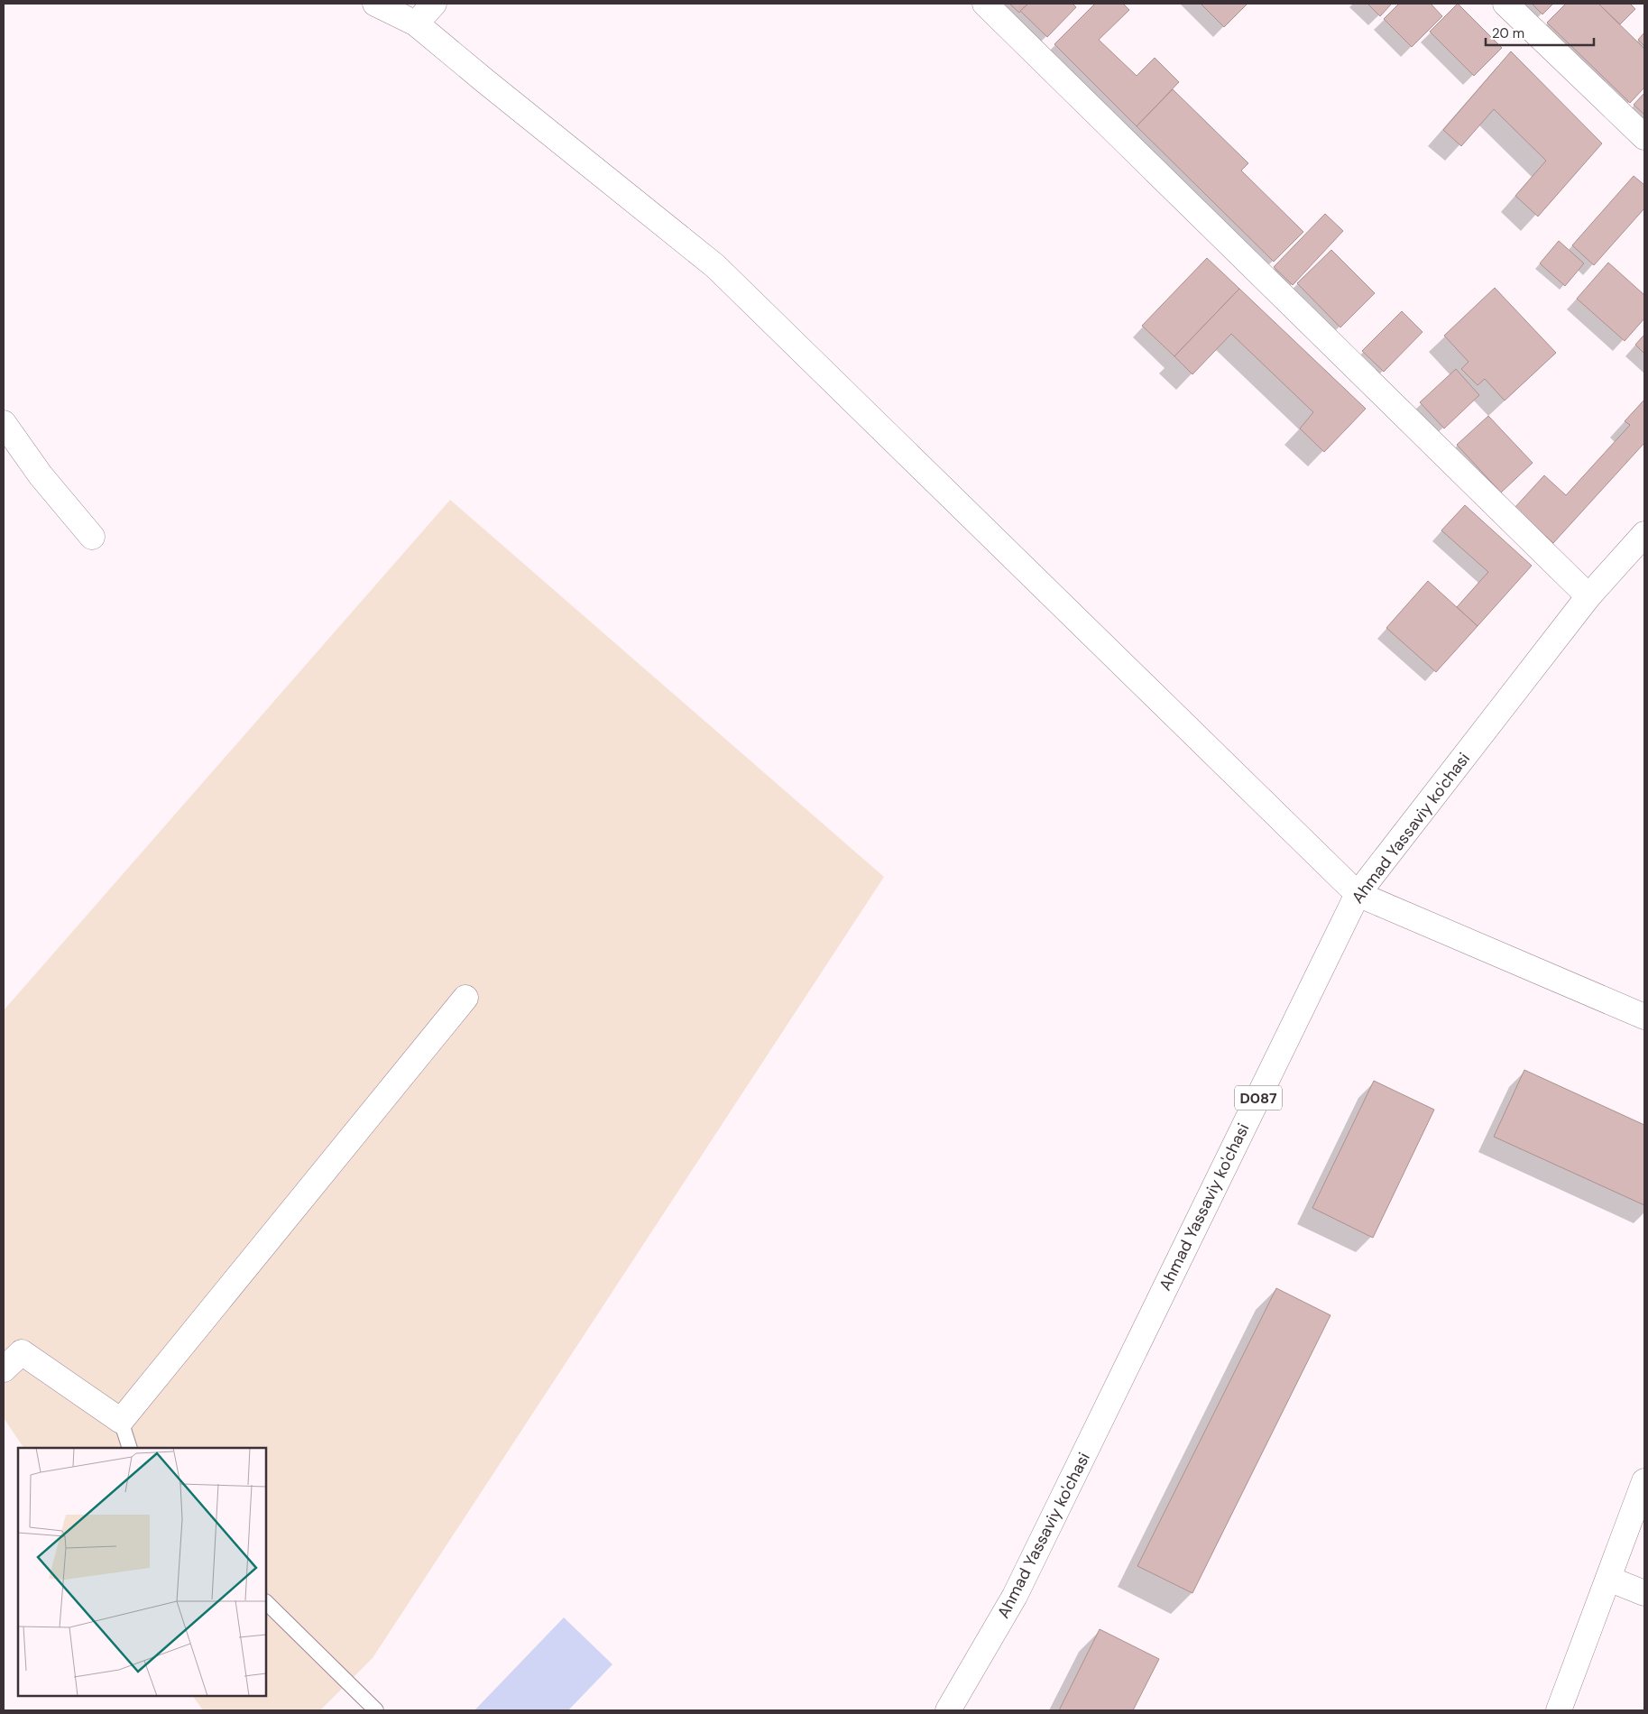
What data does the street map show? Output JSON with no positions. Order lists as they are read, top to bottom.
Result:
{
  "streets": {
    "street": ["Ahmad Yassaviy ko'chasi", "D087"]
  },
  "scale_bar": "20 m"
}
